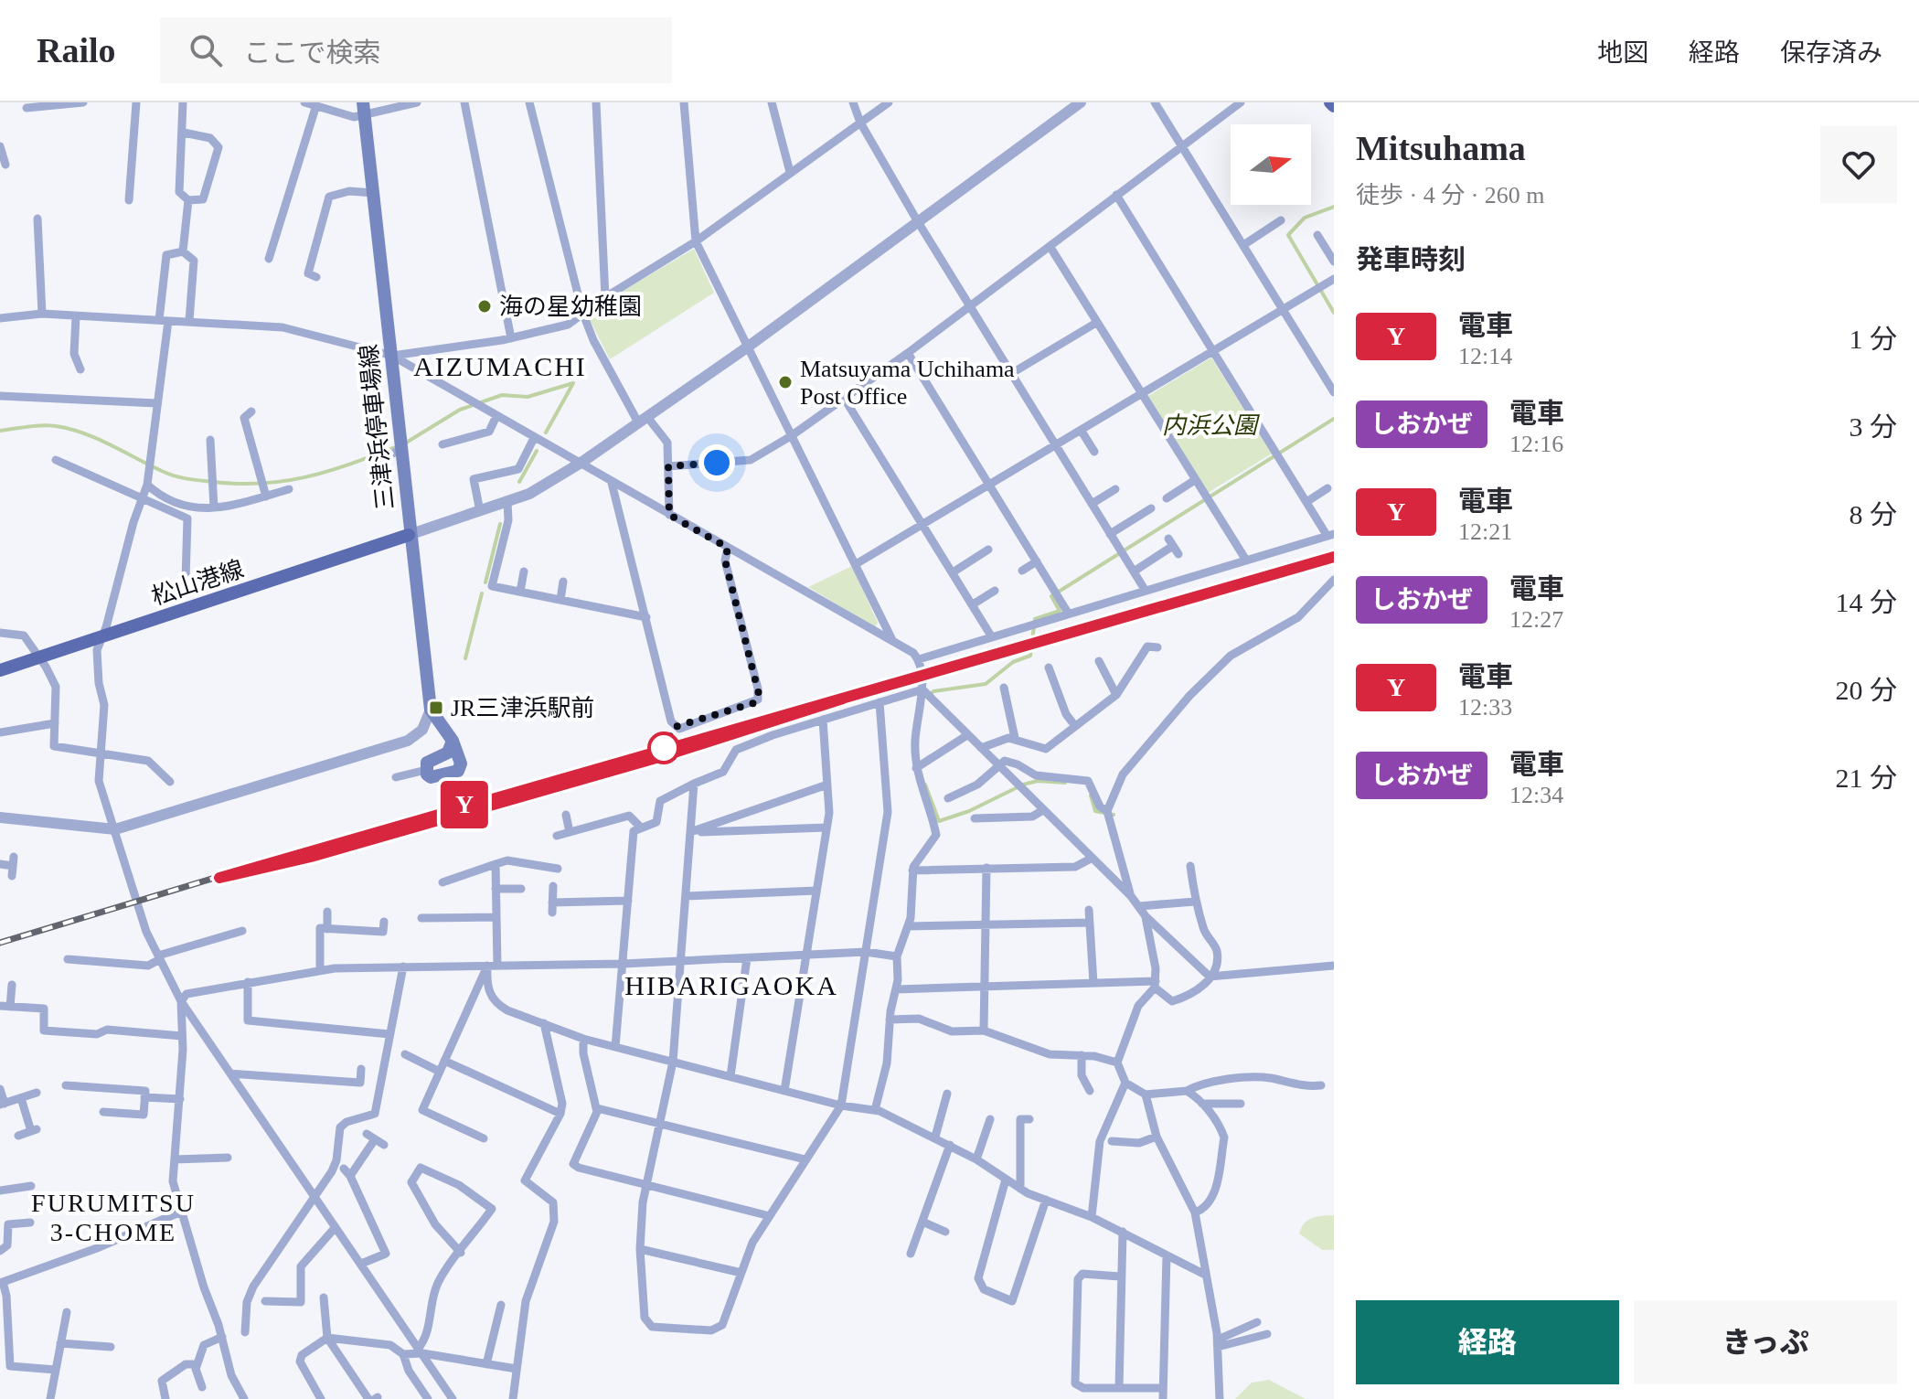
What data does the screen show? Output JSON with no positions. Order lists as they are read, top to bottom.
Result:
{
  "streets": {
    "main road": ["三津浜停車場線", "松山港線"]
  },
  "crossings": [
    ["三津浜停車場線", "松山港線"]
  ],
  "districts": ["AIZUMACHI", "HIBARIGAOKA", "FURUMITSU 3-CHOME"],
  "parks": ["内浜公園"],
  "places": {
    "other": ["海の星幼稚園", "Matsuyama Uchihama Post Office"],
    "transit": ["JR三津浜駅前"]
  },
  "north": "right",
  "page": {
    "header": "Railo",
    "search": "ここで検索",
    "nav": ["地図", "経路", "保存済み"],
    "on_map": "Y",
    "heading": [
      ["Mitsuhama", "徒歩 · 4 分 · 260 m"],
      "発車時刻"
    ],
    "list": [
      {
        "mark": "Y",
        "name": "電車",
        "note": "12:14",
        "value": "1 分"
      },
      {
        "mark": "しおかぜ",
        "name": "電車",
        "note": "12:16",
        "value": "3 分"
      },
      {
        "mark": "Y",
        "name": "電車",
        "note": "12:21",
        "value": "8 分"
      },
      {
        "mark": "しおかぜ",
        "name": "電車",
        "note": "12:27",
        "value": "14 分"
      },
      {
        "mark": "Y",
        "name": "電車",
        "note": "12:33",
        "value": "20 分"
      },
      {
        "mark": "しおかぜ",
        "name": "電車",
        "note": "12:34",
        "value": "21 分"
      }
    ],
    "buttons": ["経路", "きっぷ"]
  }
}
